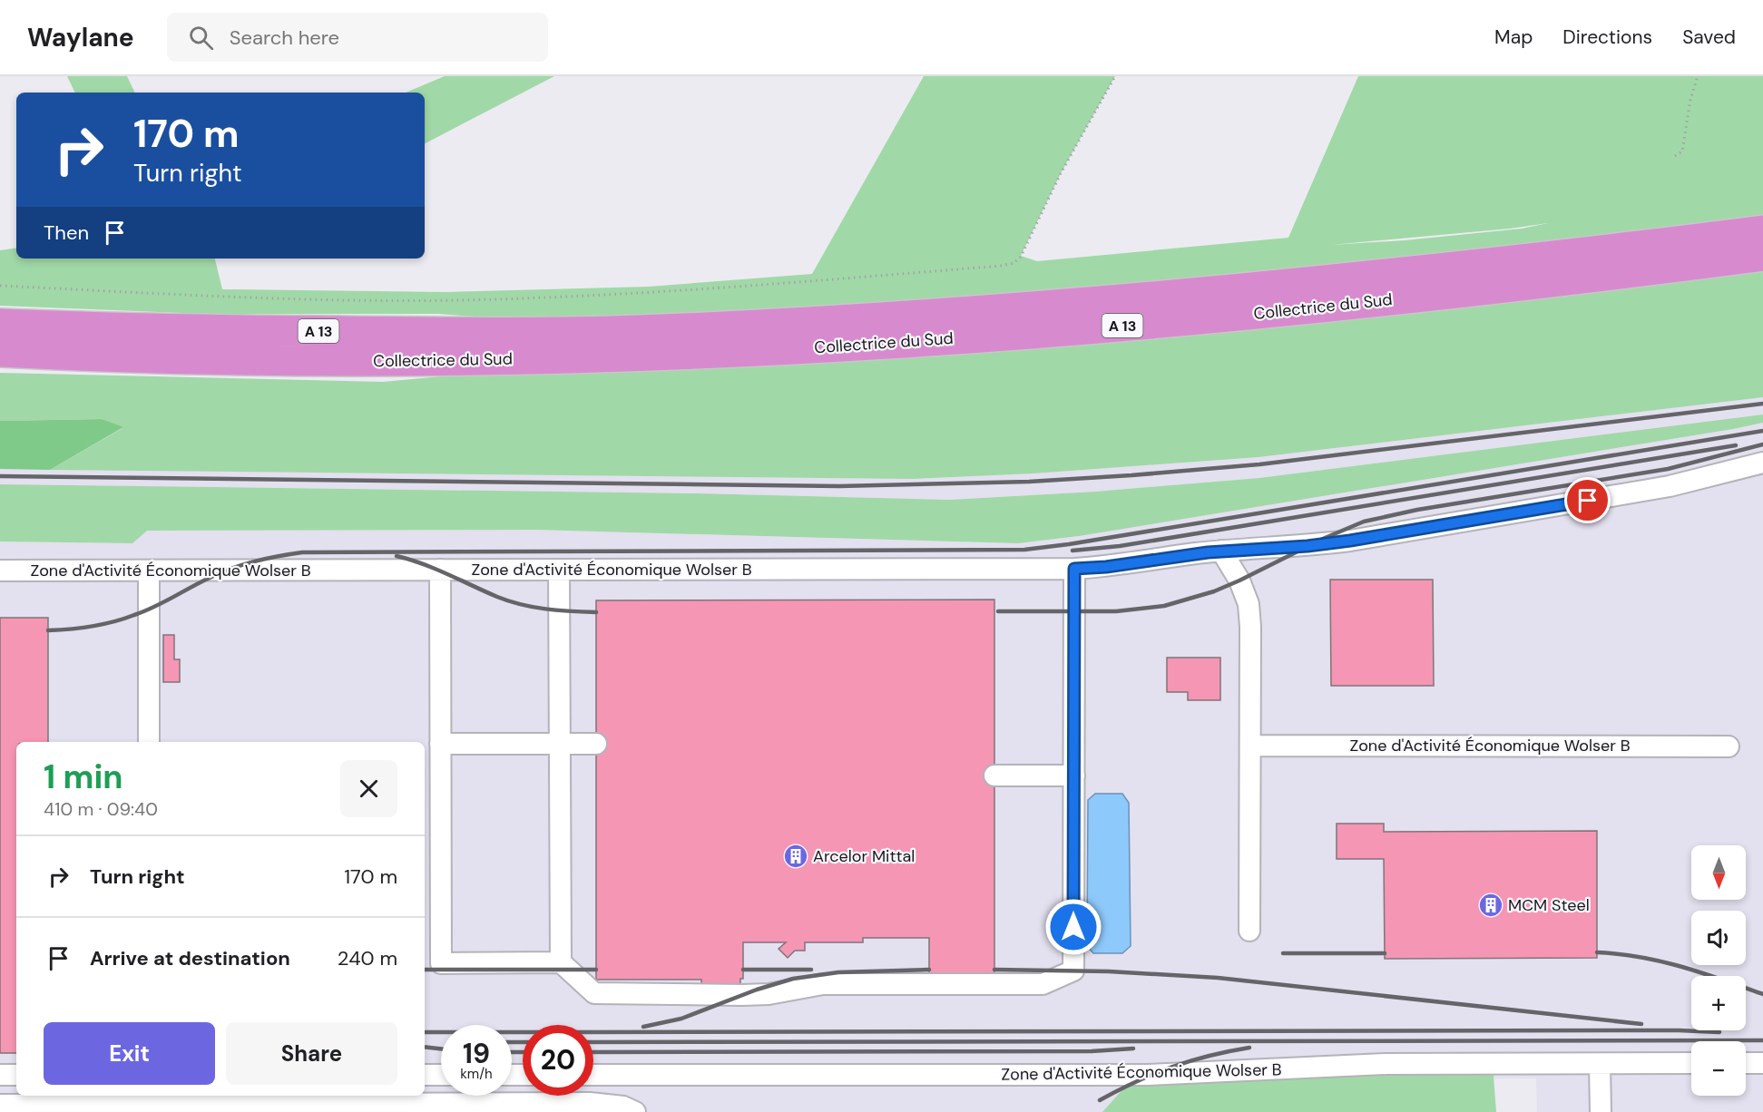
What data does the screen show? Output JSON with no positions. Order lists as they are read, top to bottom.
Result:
{
  "streets": {
    "highway": ["Collectrice du Sud", "A 13"],
    "street": ["Zone d'Activité Économique Wolser B"]
  },
  "crossings": [
    ["Collectrice du Sud", "A 13"]
  ],
  "places": {
    "building": ["Arcelor Mittal", "MCM Steel"]
  },
  "north": "bottom",
  "page": {
    "header": "Waylane",
    "search": "Search here",
    "nav": ["Map", "Directions", "Saved"],
    "turn": ["170 m", "Turn right"],
    "then": "Then",
    "heading": ["1 min", "410 m · 09:40"],
    "list": [
      {
        "name": "Turn right",
        "value": "170 m"
      },
      {
        "name": "Arrive at destination",
        "value": "240 m"
      }
    ],
    "map_buttons": ["+", "−"],
    "buttons": ["Exit", "Share"],
    "speed": "19 km/h",
    "limit": "20"
  }
}
